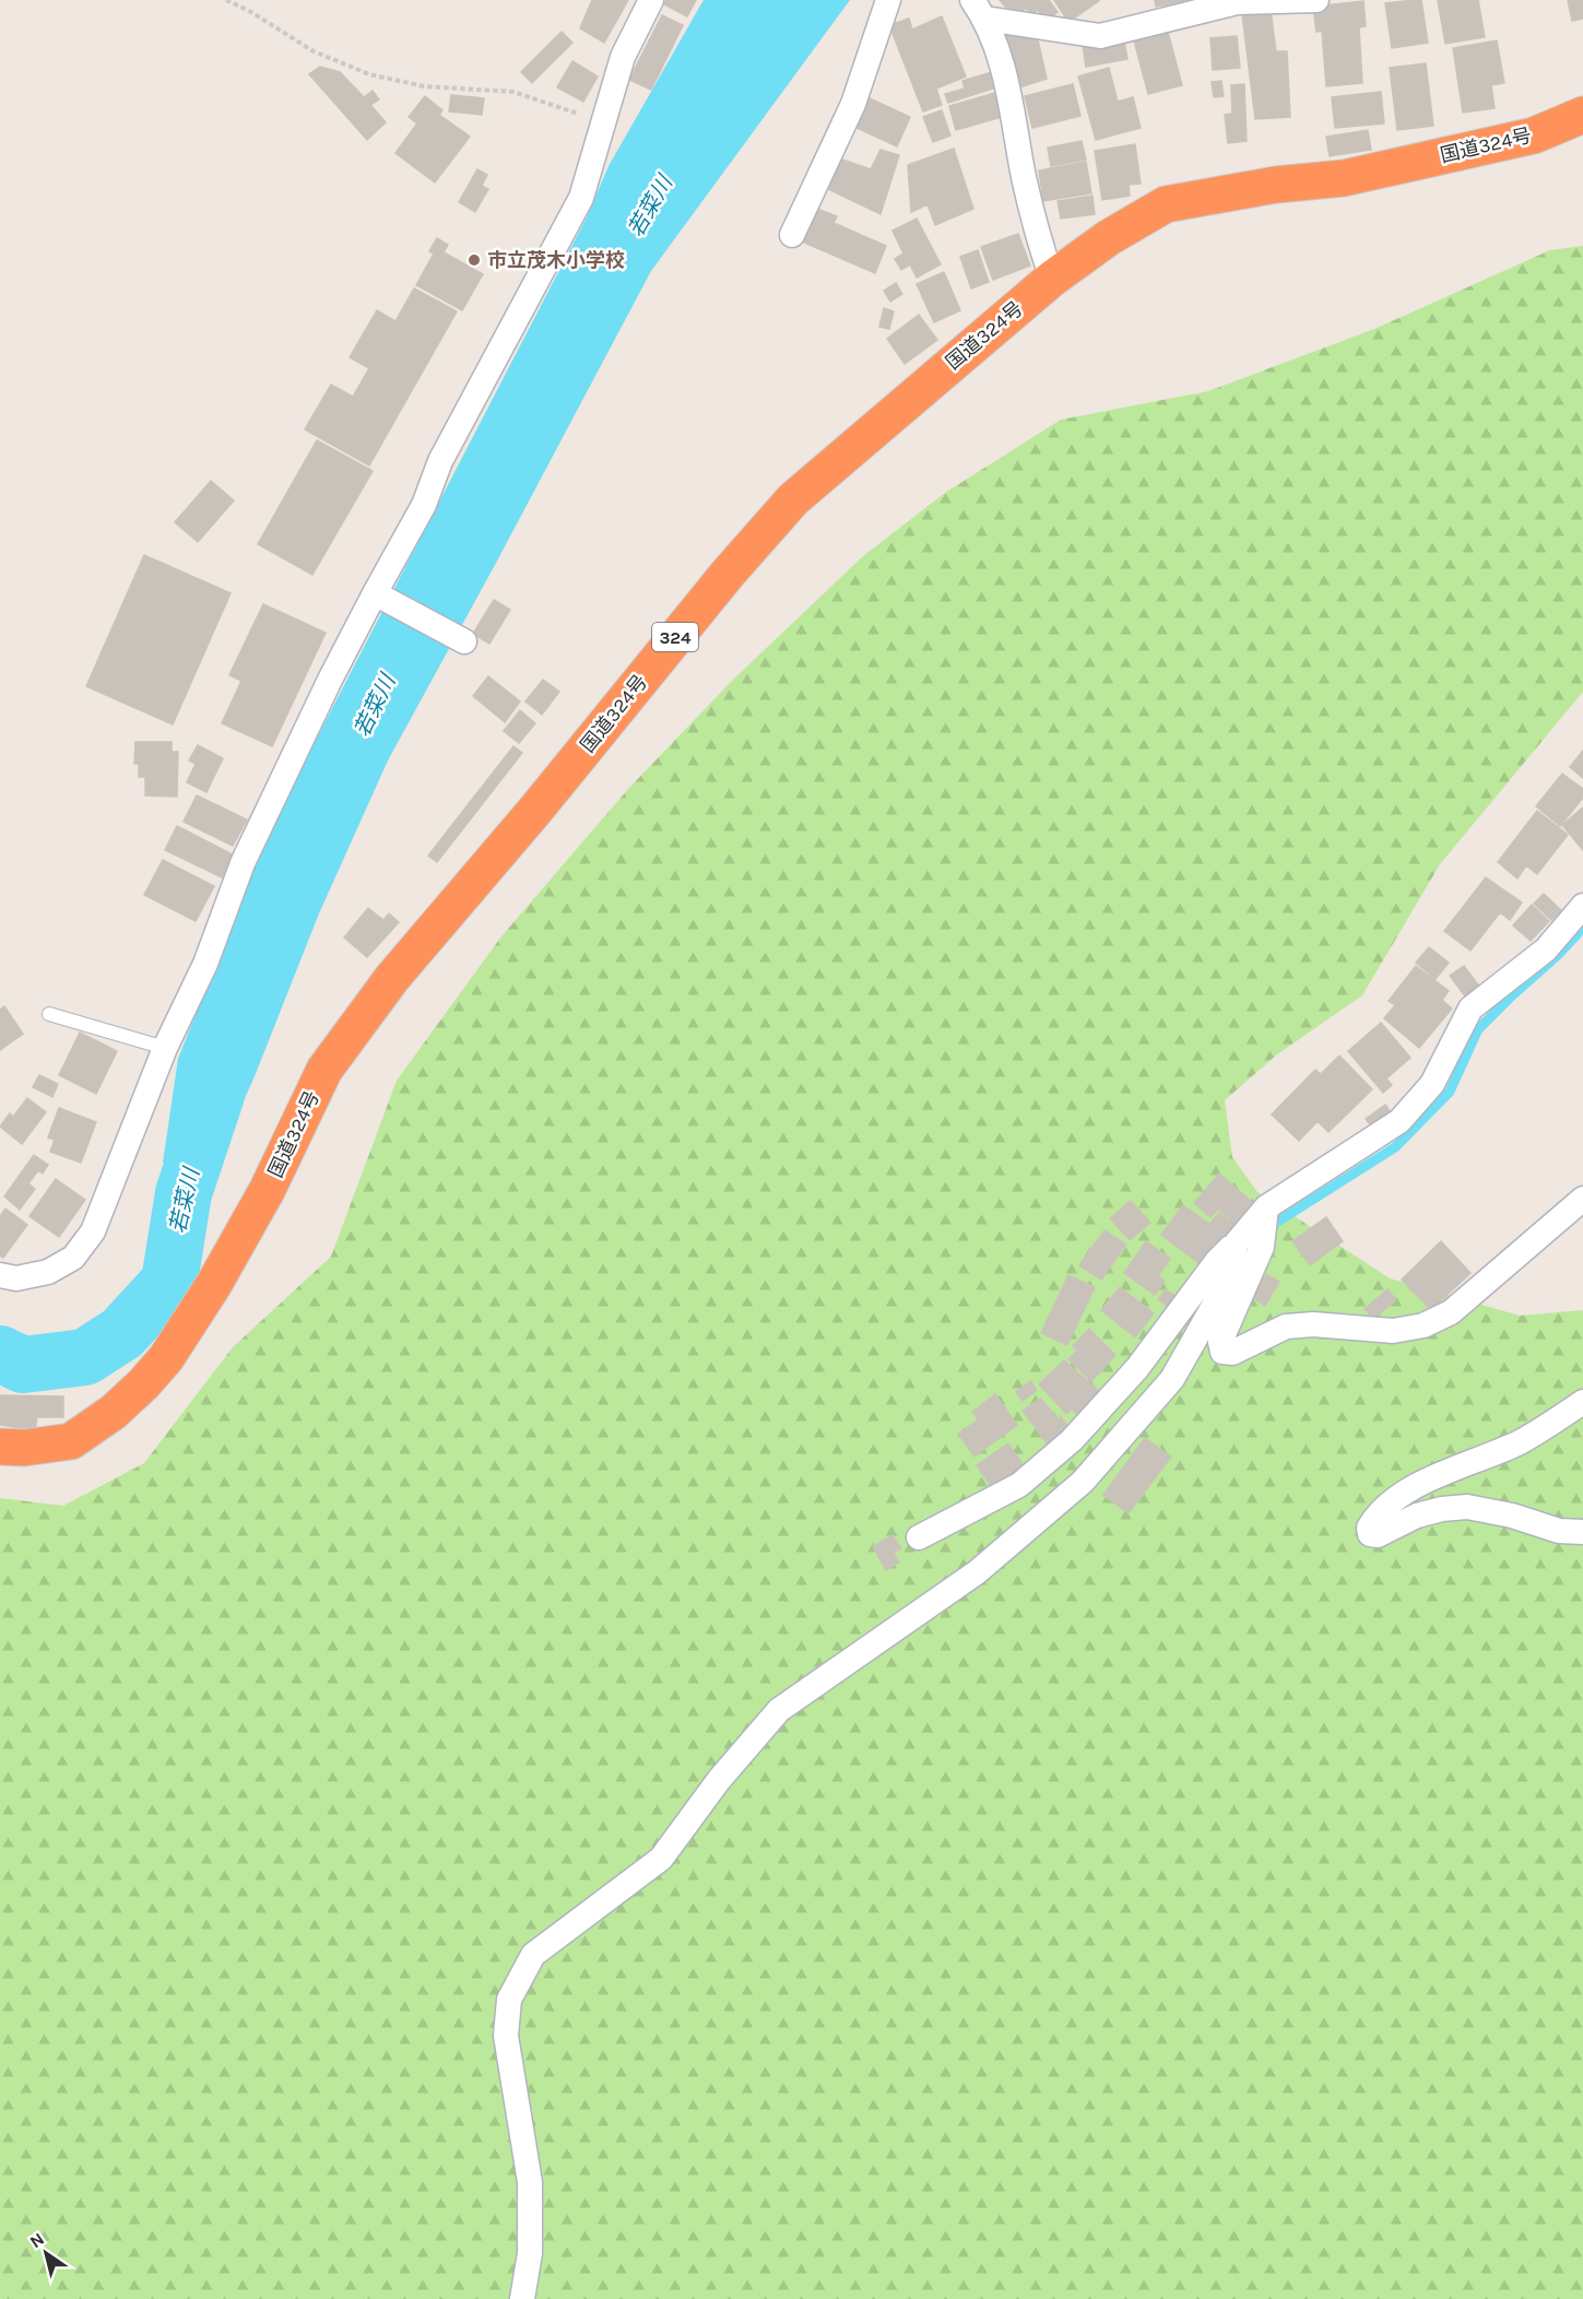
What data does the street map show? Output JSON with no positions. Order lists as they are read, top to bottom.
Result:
{
  "streets": {
    "highway": ["国道324号", "324"]
  },
  "water": ["若菜川"],
  "places": ["市立茂木小学校"],
  "north": "top left"
}
